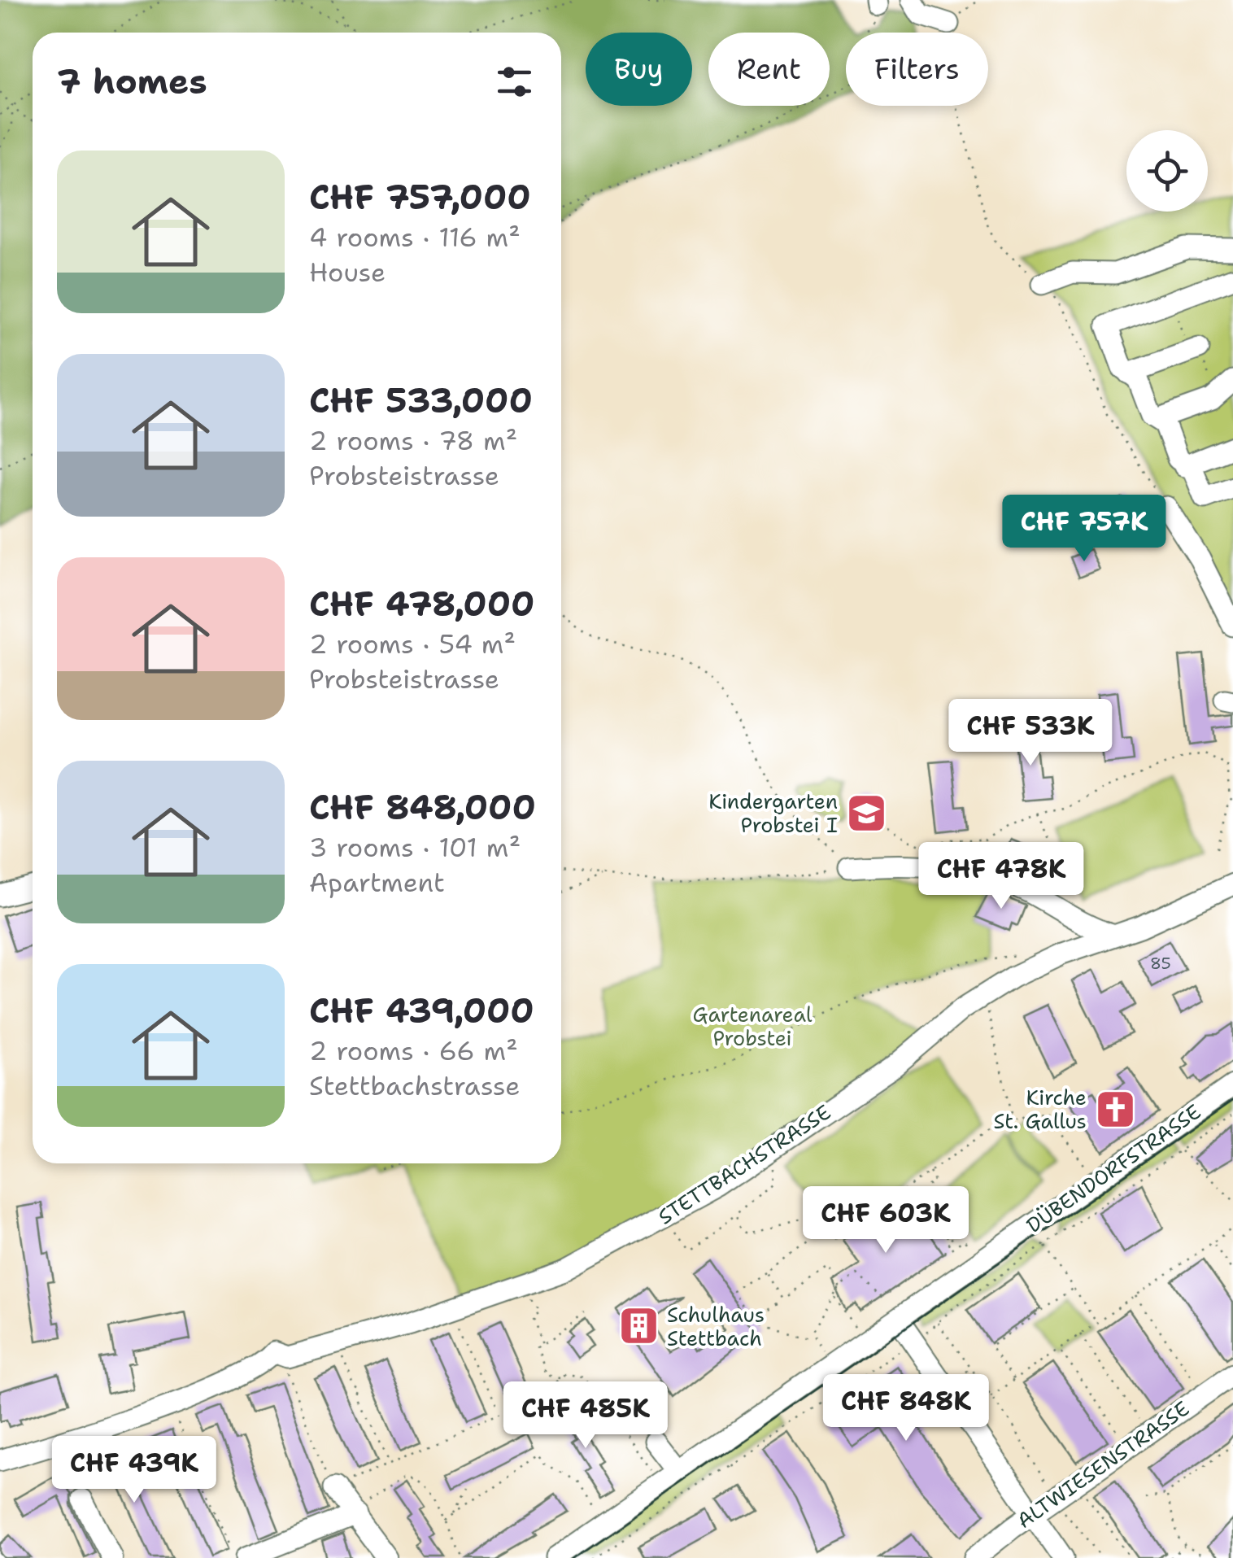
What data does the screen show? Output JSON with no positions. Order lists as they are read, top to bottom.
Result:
{
  "streets": {
    "street": ["STETTBACHSTRASSE", "DÜBENDORFSTRASSE", "ALTWIESENSTRASSE"]
  },
  "parks": ["Gartenareal Probstei"],
  "places": {
    "school or university": ["Kindergarten Probstei I"],
    "church": ["Kirche St. Gallus"],
    "building": ["Schulhaus Stettbach"]
  },
  "house_numbers": ["85"],
  "page": {
    "chip": ["Buy", "Rent", "Filters"],
    "heading": "7 homes",
    "list": [
      {
        "name": "CHF 757,000",
        "note": "4 rooms · 116 m² · House"
      },
      {
        "name": "CHF 533,000",
        "note": "2 rooms · 78 m² · Probsteistrasse"
      },
      {
        "name": "CHF 478,000",
        "note": "2 rooms · 54 m² · Probsteistrasse"
      },
      {
        "name": "CHF 848,000",
        "note": "3 rooms · 101 m² · Apartment"
      },
      {
        "name": "CHF 439,000",
        "note": "2 rooms · 66 m² · Stettbachstrasse"
      }
    ],
    "price": [
      "CHF 757K",
      "CHF 533K",
      "CHF 478K",
      "CHF 603K",
      "CHF 848K",
      "CHF 485K",
      "CHF 439K"
    ]
  }
}
